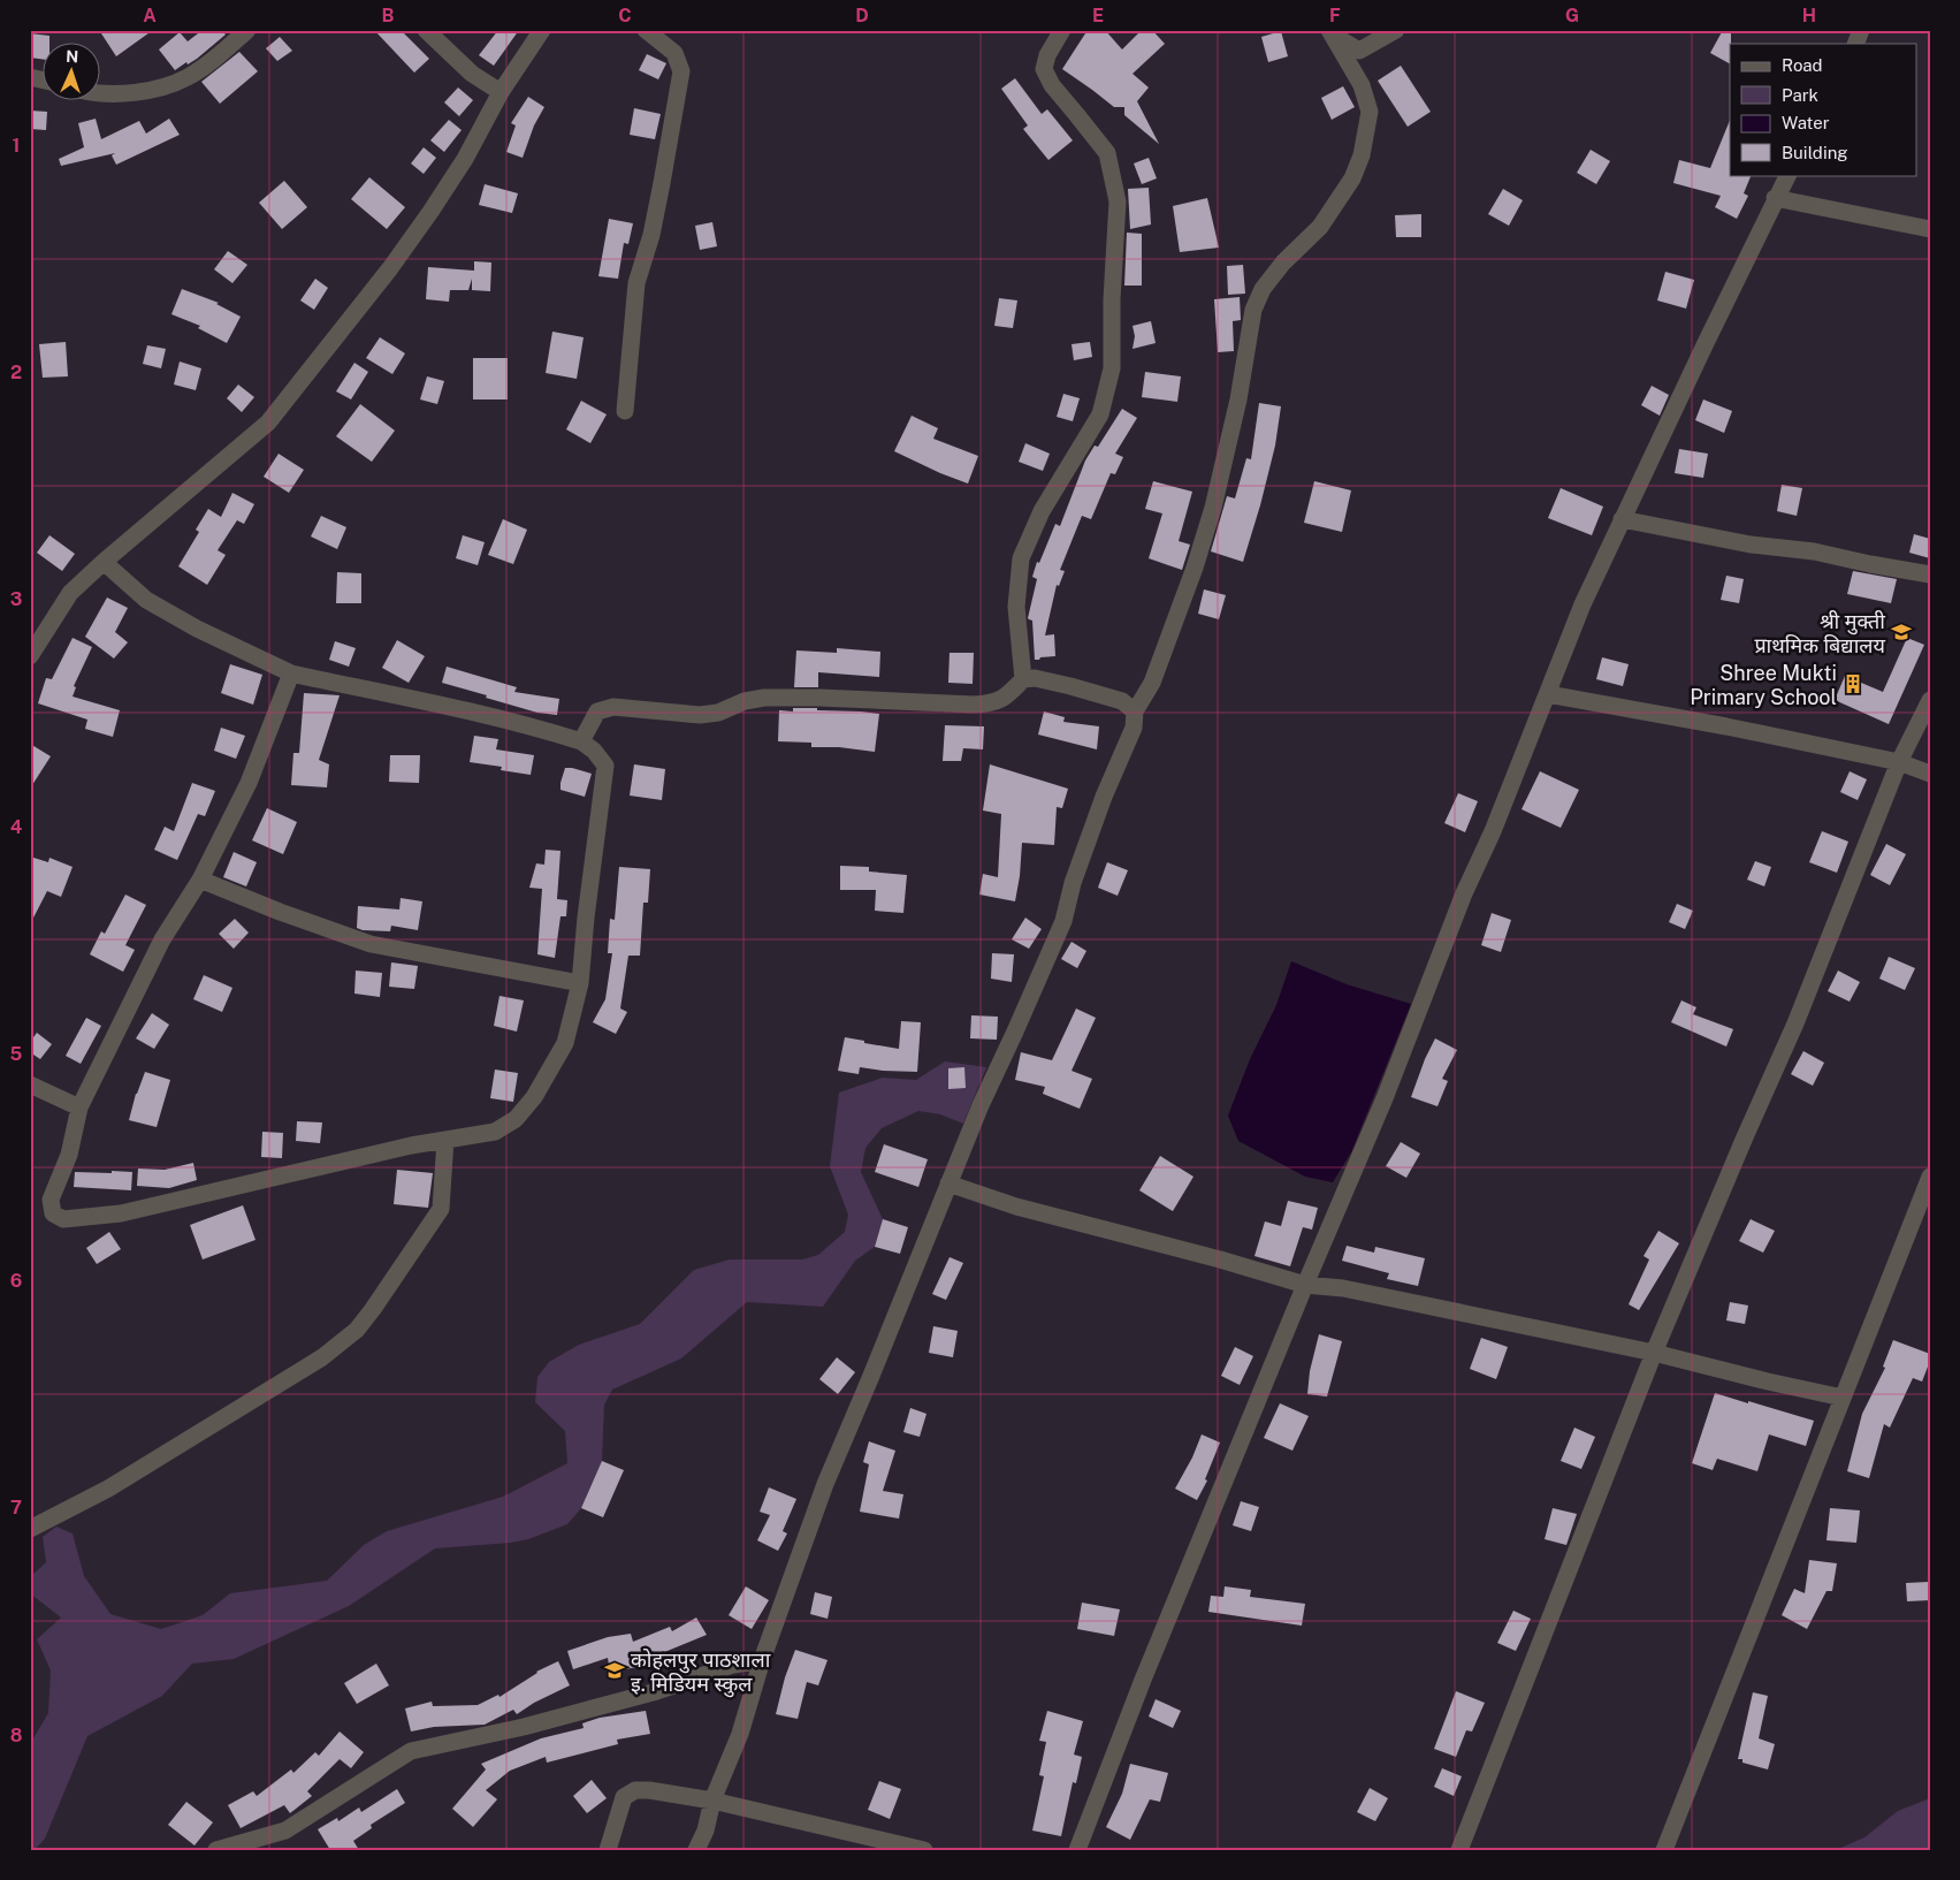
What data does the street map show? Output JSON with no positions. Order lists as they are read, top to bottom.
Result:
{
  "places": {
    "school or university": ["श्री मुक्ती प्राथमिक बिद्यालय", "कोहलपुर पाठशाला इ. मिडियम स्कुल"],
    "building": ["Shree Mukti Primary School"]
  },
  "legend": [
    "Road",
    "Park",
    "Water",
    "Building"
  ],
  "north": "top",
  "grid": {
    "columns": [
      "A",
      "B",
      "C",
      "D",
      "E",
      "F",
      "G",
      "H"
    ],
    "rows": [
      "1",
      "2",
      "3",
      "4",
      "5",
      "6",
      "7",
      "8"
    ]
  }
}
